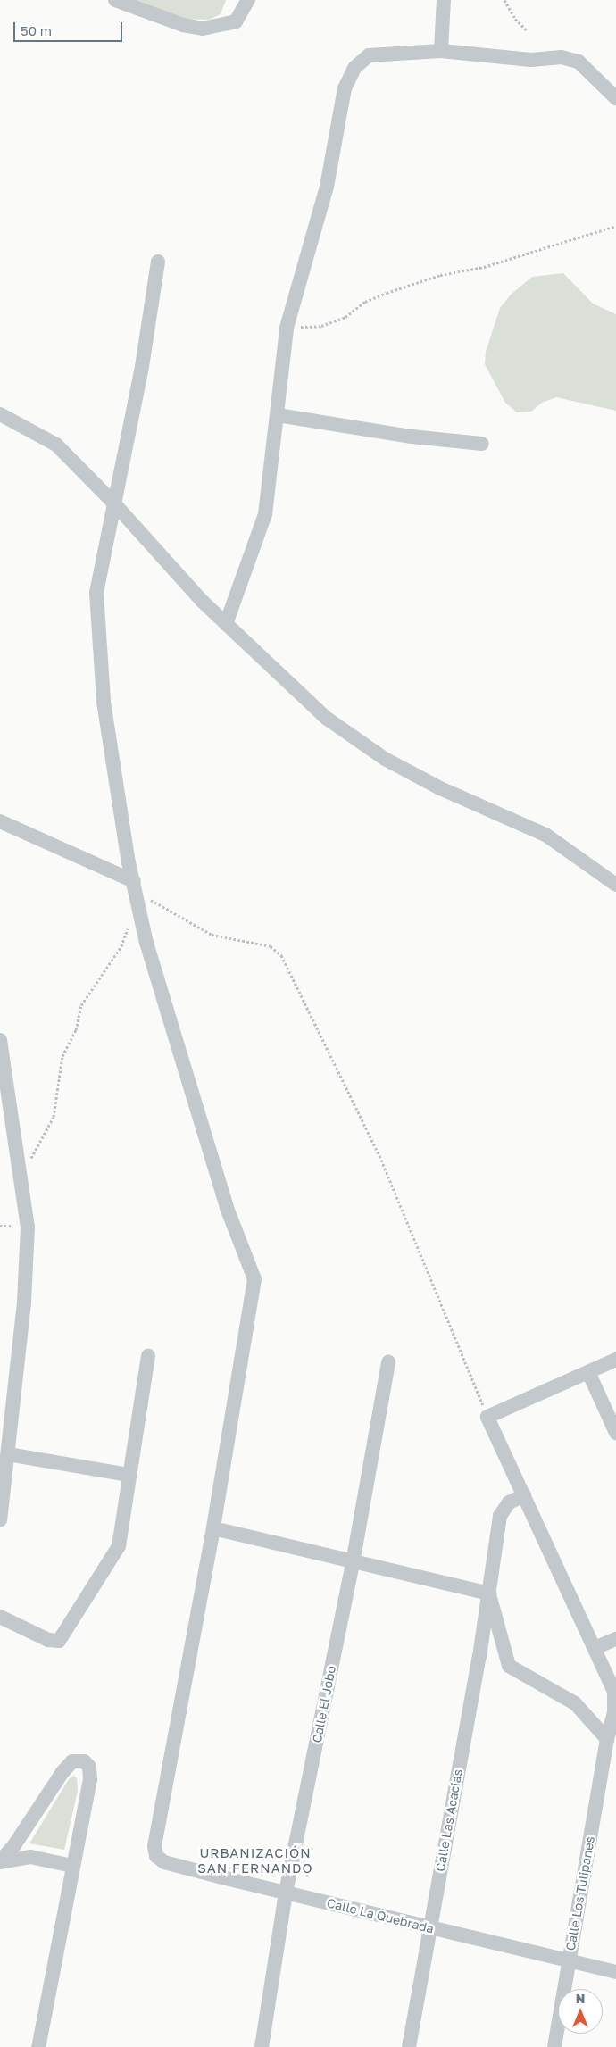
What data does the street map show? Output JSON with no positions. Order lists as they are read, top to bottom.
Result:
{
  "streets": {
    "street": [
      "Calle El Jobo",
      "Calle Las Acacias",
      "Calle Los Tulipanes",
      "Calle La Quebrada"
    ]
  },
  "crossings": [
    ["Calle El Jobo", "Calle La Quebrada"],
    ["Calle Las Acacias", "Calle Los Tulipanes"],
    ["Calle Las Acacias", "Calle La Quebrada"],
    ["Calle Los Tulipanes", "Calle La Quebrada"]
  ],
  "districts": ["URBANIZACIÓN SAN FERNANDO"],
  "scale_bar": "50 m",
  "north": "top"
}
